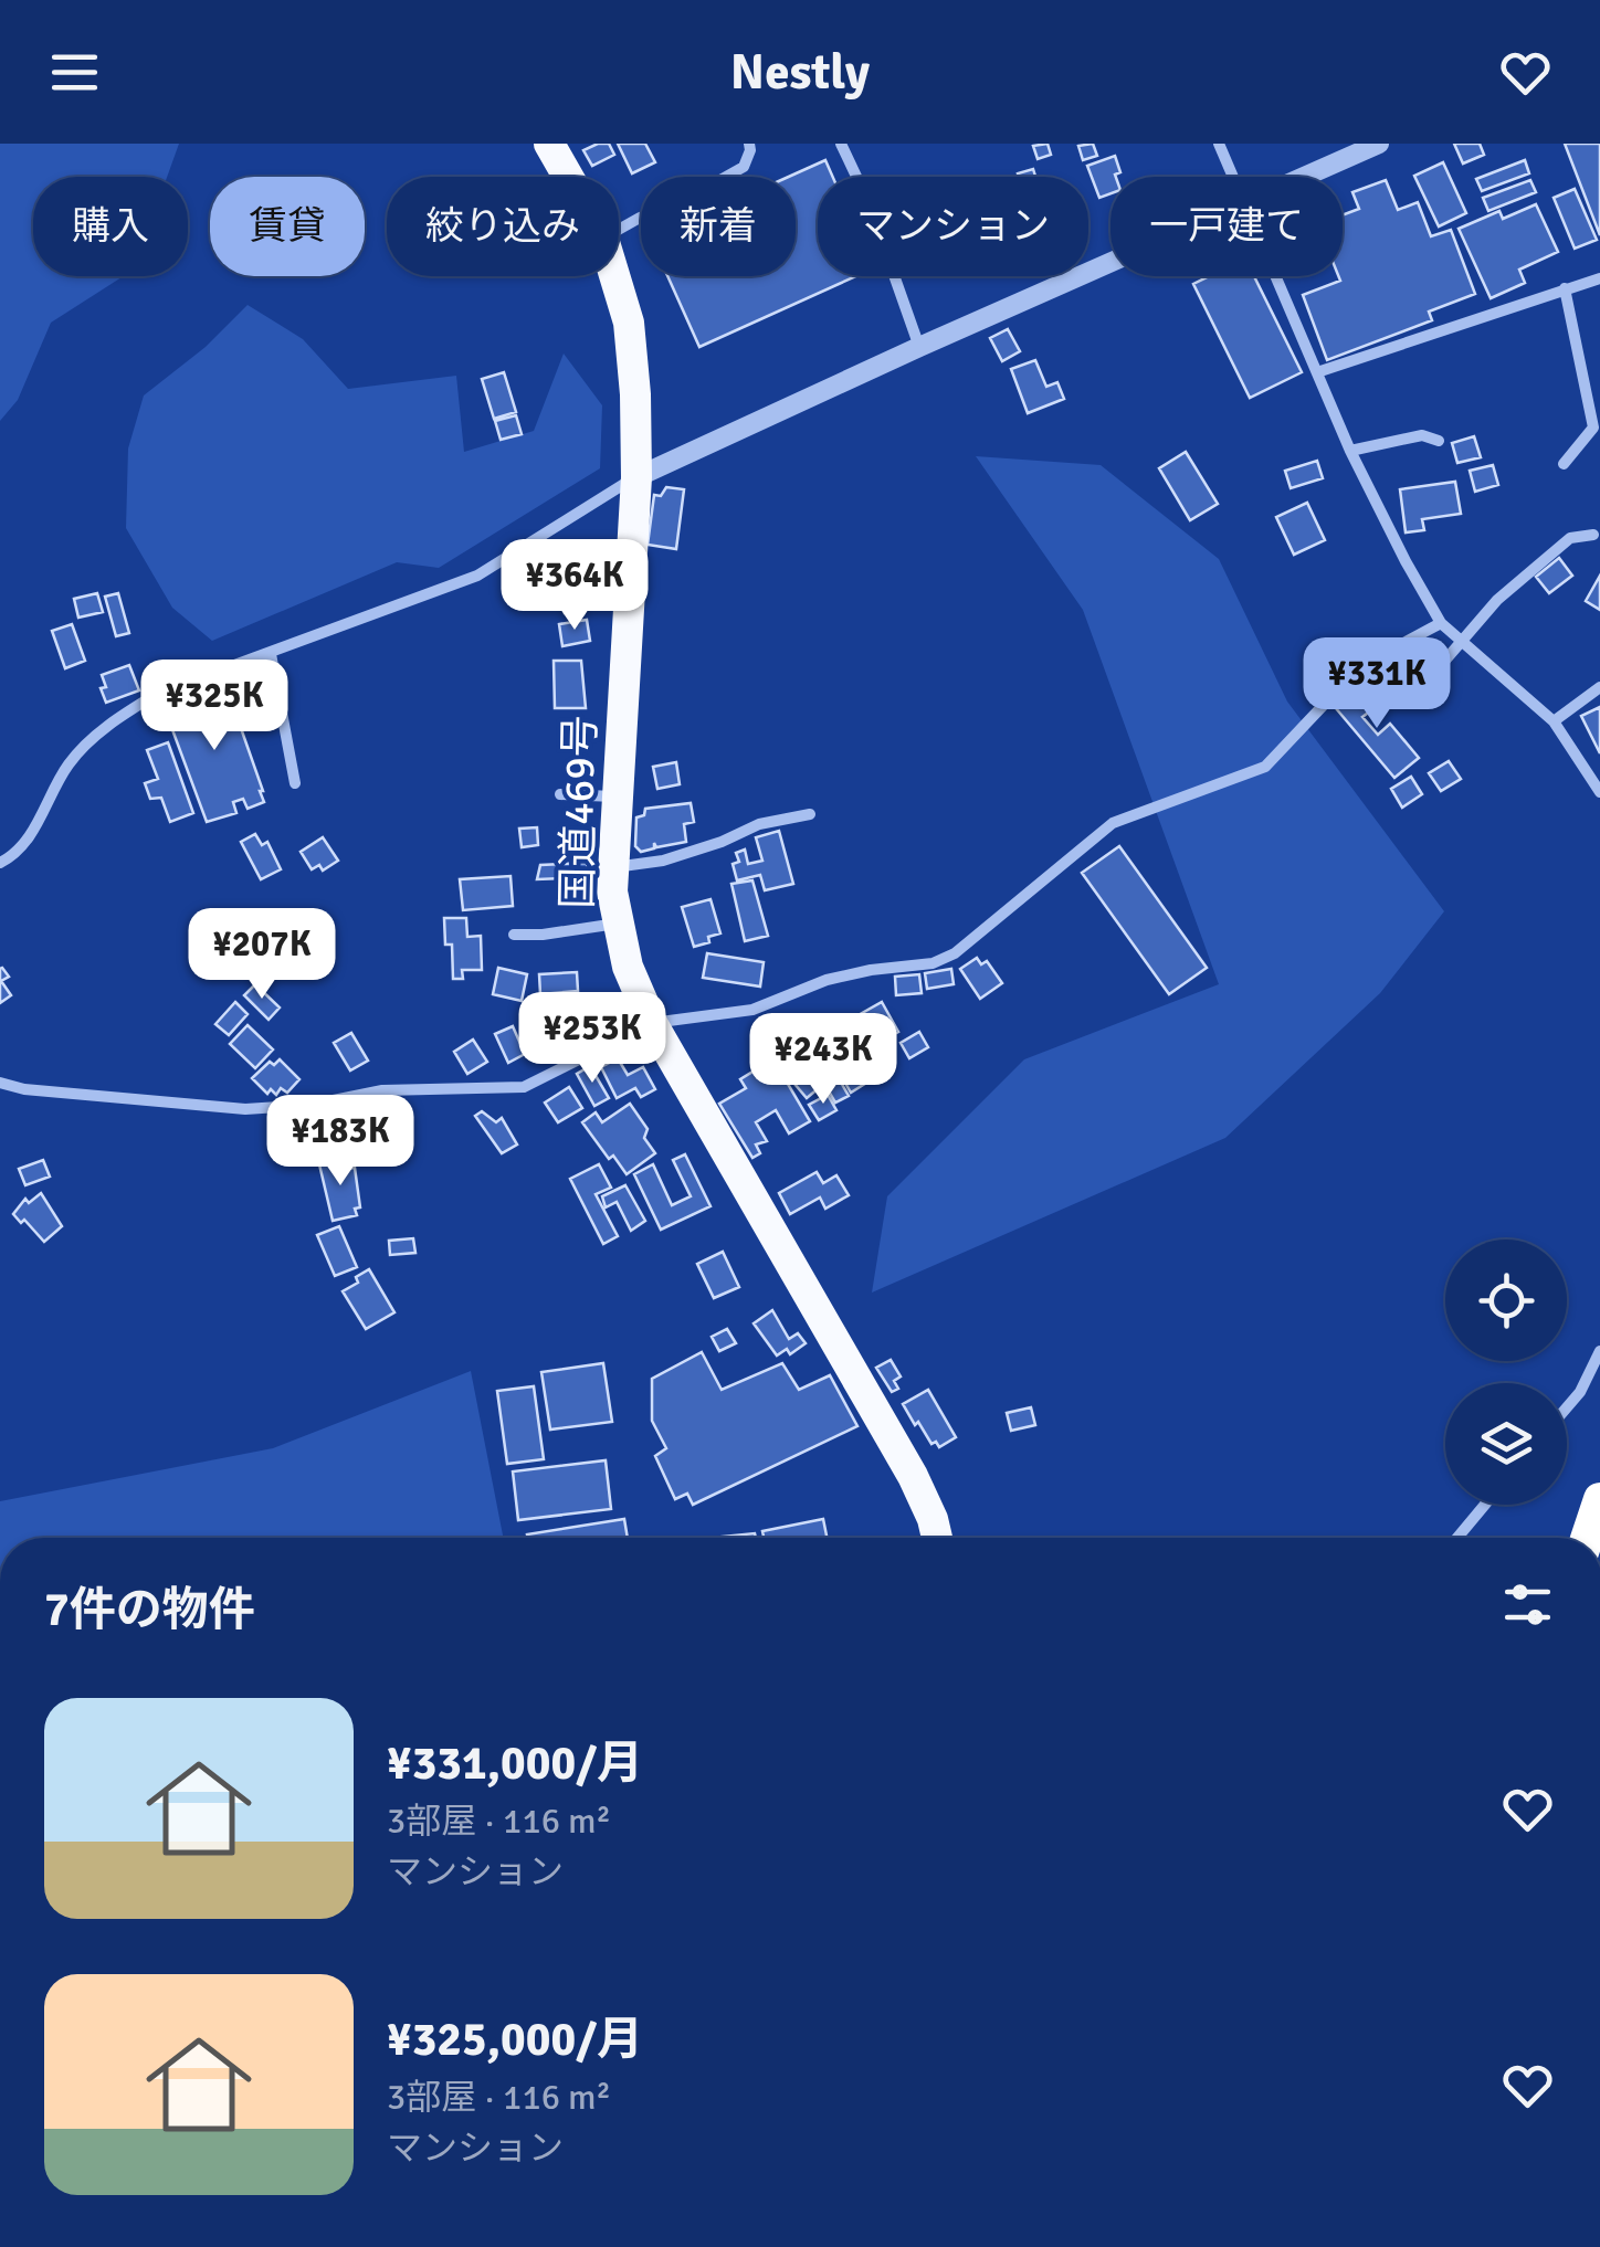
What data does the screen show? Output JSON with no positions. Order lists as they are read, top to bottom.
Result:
{
  "streets": {
    "highway": ["国道469号"]
  },
  "page": {
    "header": "Nestly",
    "chip": [
      "購入",
      "賃貸",
      "絞り込み",
      "新着",
      "マンション",
      "一戸建て"
    ],
    "price": [
      "¥364K",
      "¥331K",
      "¥325K",
      "¥207K",
      "¥253K",
      "¥243K",
      "¥183K"
    ],
    "heading": "7件の物件",
    "list": [
      {
        "name": "¥331,000/月",
        "note": "3部屋 · 116 m² · マンション"
      },
      {
        "name": "¥325,000/月",
        "note": "3部屋 · 116 m² · マンション"
      }
    ]
  }
}
